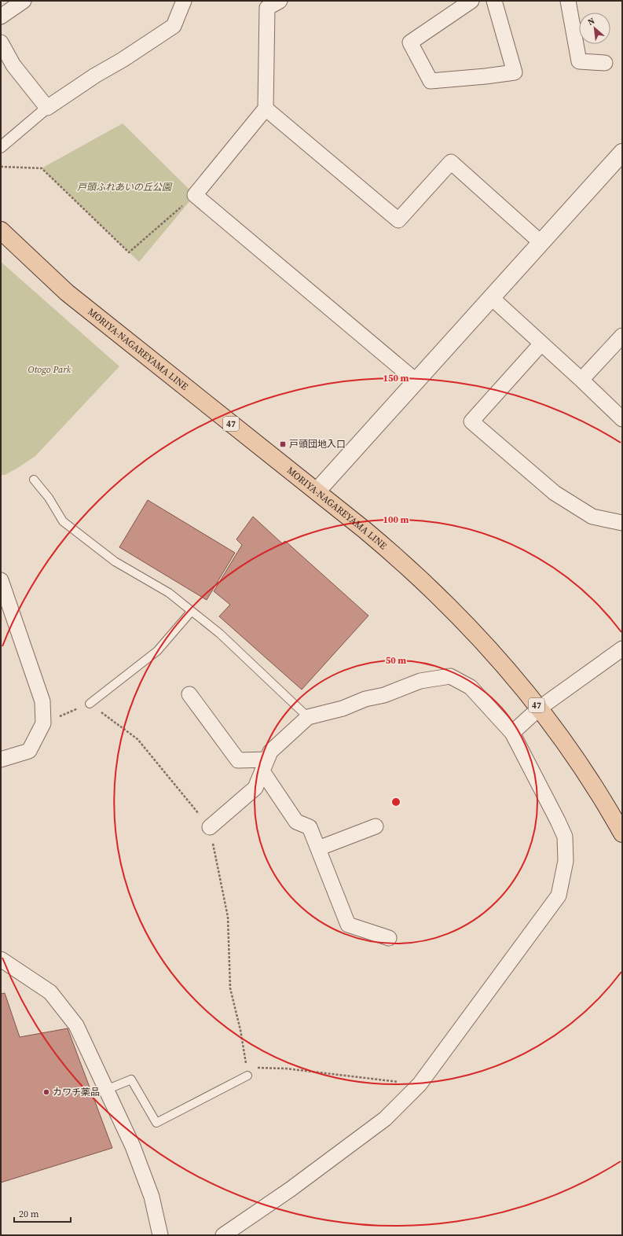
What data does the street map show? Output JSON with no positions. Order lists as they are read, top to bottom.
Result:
{
  "streets": {
    "main road": ["MORIYA-NAGAREYAMA LINE", "47"]
  },
  "parks": ["戸頭ふれあいの丘公園", "Otogo Park"],
  "places": {
    "transit": ["戸頭団地入口"],
    "other": ["カワチ薬品"]
  },
  "scale_bar": "20 m",
  "north": "top left",
  "rings": ["150 m", "100 m", "50 m"]
}
